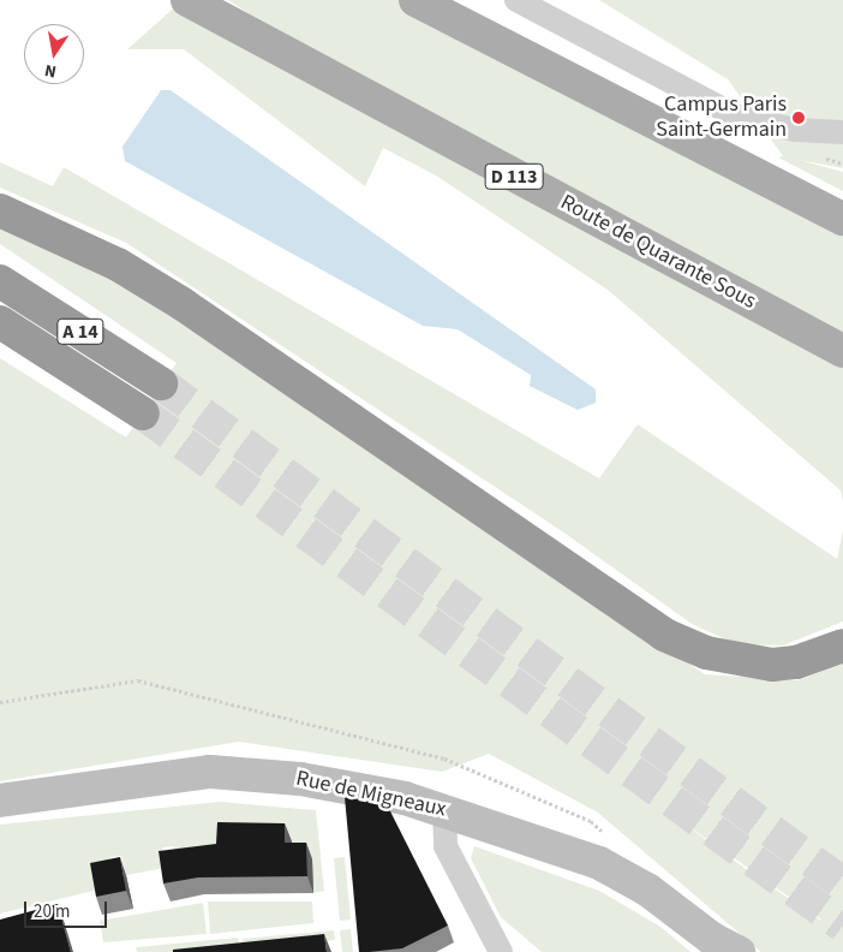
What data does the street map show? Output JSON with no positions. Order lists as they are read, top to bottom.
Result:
{
  "streets": {
    "highway": ["A 14"],
    "main road": ["D 113", "Route de Quarante Sous"],
    "street": ["Rue de Migneaux"]
  },
  "places": ["Campus Paris Saint-Germain"],
  "scale_bar": "20 m",
  "north": "bottom"
}
